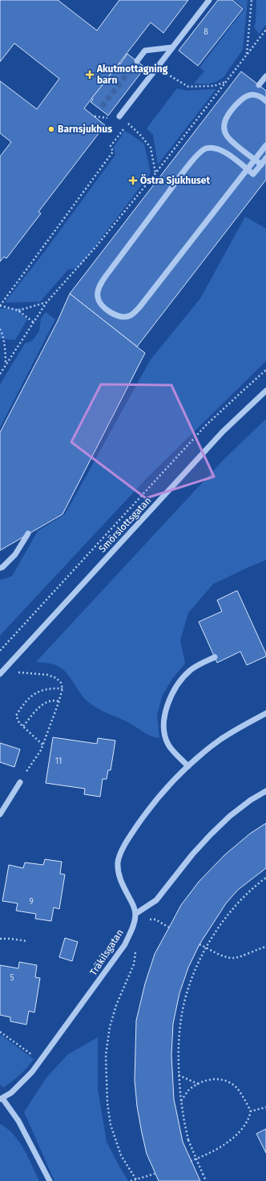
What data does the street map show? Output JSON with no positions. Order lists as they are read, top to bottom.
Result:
{
  "streets": {
    "street": ["Smörslottsgatan", "Träkilsgatan"]
  },
  "places": {
    "health": ["Akutmottagning barn", "Östra Sjukhuset"],
    "other": ["Barnsjukhus"]
  },
  "house_numbers": [
    "8",
    "11",
    "9",
    "5"
  ]
}
